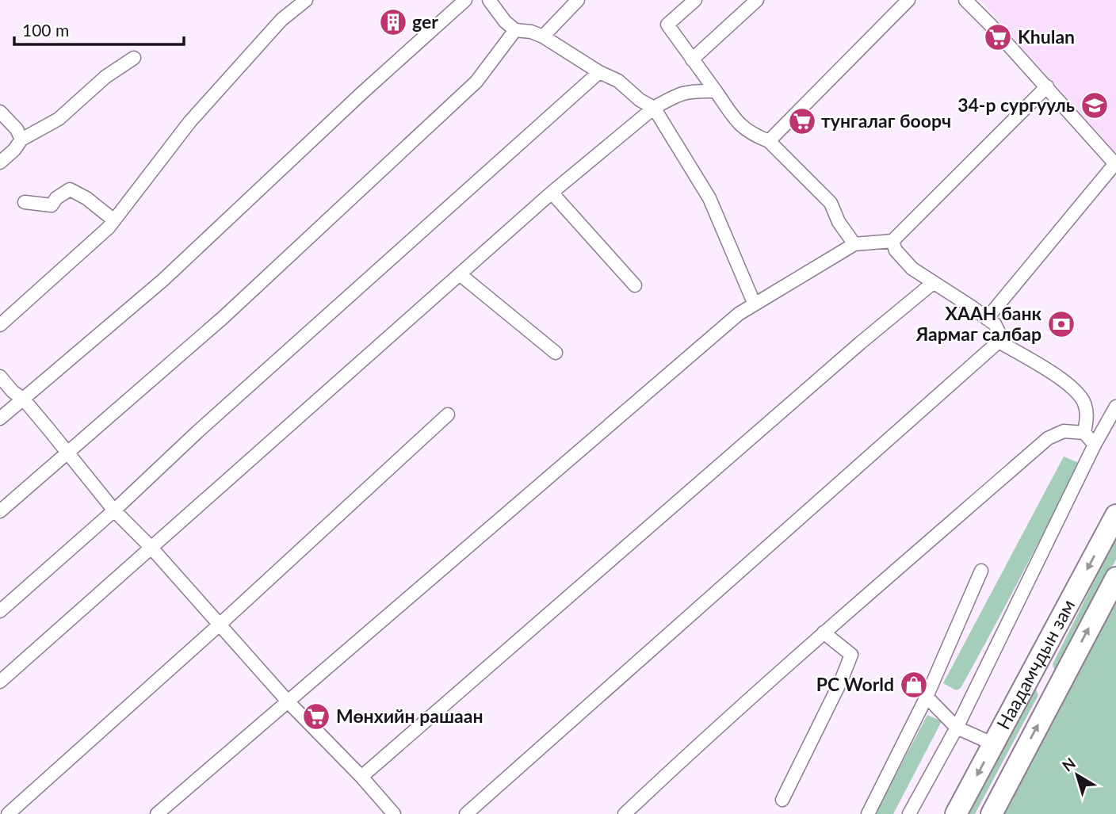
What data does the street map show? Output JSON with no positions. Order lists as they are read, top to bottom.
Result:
{
  "streets": {
    "highway": ["Наадамчдын зам"]
  },
  "places": {
    "building": ["ger"],
    "supermarket": ["Khulan", "тунгалаг боорч", "Мөнхийн рашаан"],
    "school or university": ["34-р сургууль"],
    "bank": ["ХААН банк Яармаг салбар"],
    "shop": ["PC World"]
  },
  "scale_bar": "100 m",
  "north": "top left"
}
